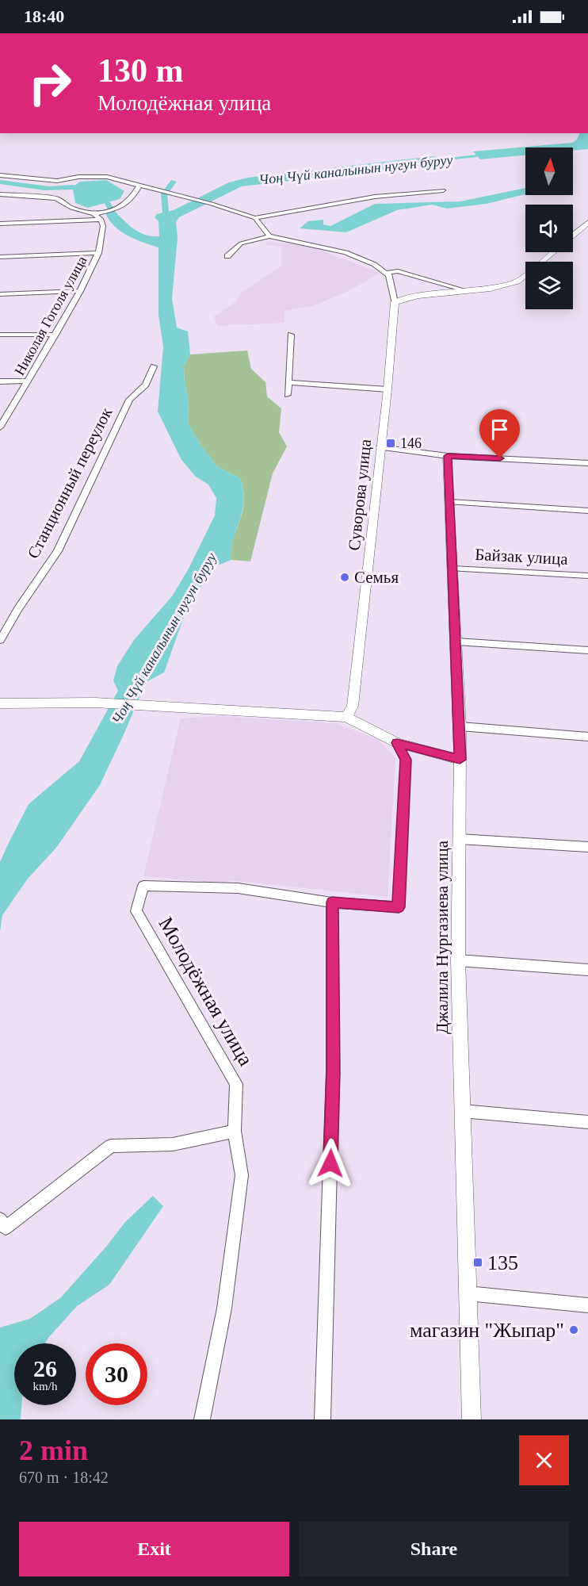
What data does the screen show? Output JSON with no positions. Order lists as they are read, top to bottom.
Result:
{
  "streets": {
    "street": [
      "Николая Гоголя улица",
      "Станционный переулок",
      "Суворова улица",
      "Байзак улица",
      "Джалила Нургазиева улица",
      "Молодёжная улица"
    ]
  },
  "crossings": [
    ["Байзак улица", "Джалила Нургазиева улица"]
  ],
  "water": ["Чоң Чүй каналынын нугун буруу"],
  "places": {
    "transit": ["146", "135"],
    "other": ["Семья", "магазин \"Жыпар\""]
  },
  "north": "top",
  "page": {
    "status": "18:40",
    "turn": ["130 m", "Молодёжная улица"],
    "speed": "26 km/h",
    "limit": "30",
    "heading": ["2 min", "670 m · 18:42"],
    "buttons": ["Exit", "Share"]
  }
}
